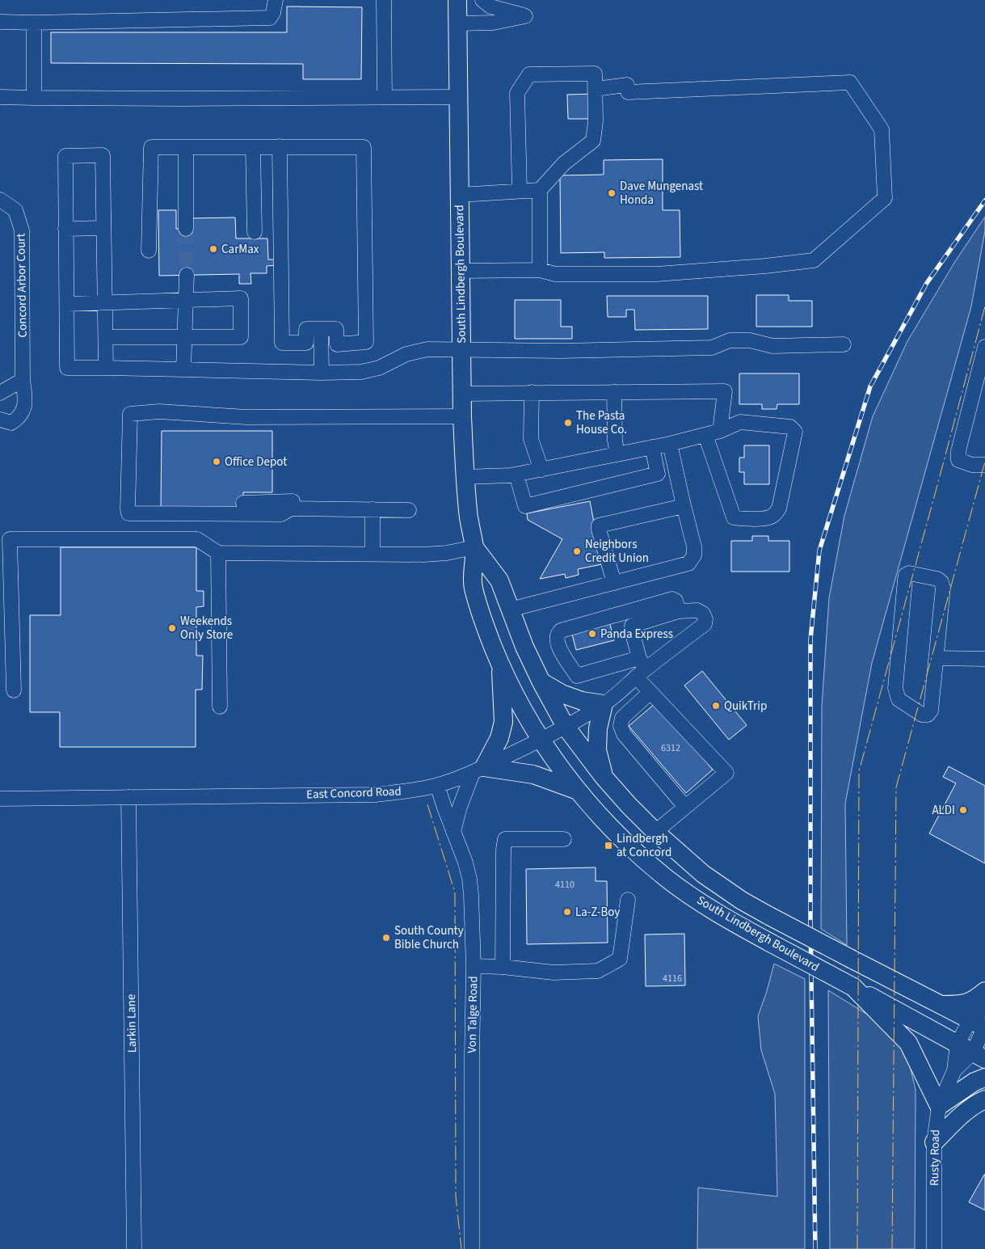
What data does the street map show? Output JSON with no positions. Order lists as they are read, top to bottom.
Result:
{
  "streets": {
    "main road": ["South Lindbergh Boulevard"],
    "street": [
      "Concord Arbor Court",
      "East Concord Road",
      "Von Talge Road",
      "Larkin Lane",
      "Rusty Road"
    ]
  },
  "crossings": [
    ["South Lindbergh Boulevard", "East Concord Road"],
    ["South Lindbergh Boulevard", "Rusty Road"],
    ["East Concord Road", "Von Talge Road"],
    ["East Concord Road", "Larkin Lane"]
  ],
  "places": {
    "other": [
      "Dave Mungenast Honda",
      "CarMax",
      "The Pasta House Co.",
      "Office Depot",
      "Neighbors Credit Union",
      "Weekends Only Store",
      "Panda Express",
      "QuikTrip",
      "ALDI",
      "La-Z-Boy",
      "South County Bible Church"
    ],
    "transit": ["Lindbergh at Concord"]
  },
  "house_numbers": ["6312", "4110", "4116"]
}
